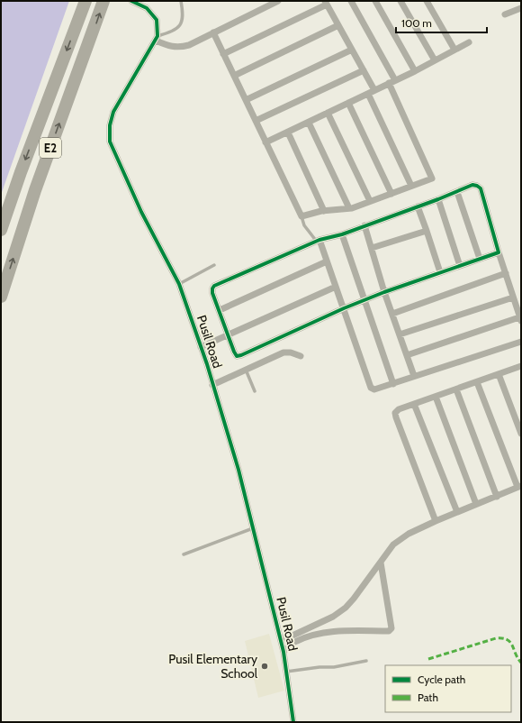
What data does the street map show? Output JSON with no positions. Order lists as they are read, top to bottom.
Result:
{
  "streets": {
    "highway": ["E2"],
    "street": ["Pusil Road"]
  },
  "places": ["Pusil Elementary School"],
  "legend": ["Cycle path", "Path"],
  "scale_bar": "100 m"
}
